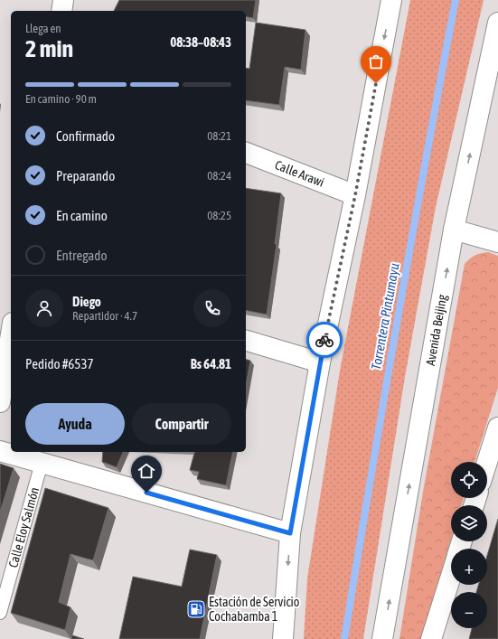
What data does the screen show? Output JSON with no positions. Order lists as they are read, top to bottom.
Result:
{
  "streets": {
    "main road": ["Calle Arawi", "Avenida Beijing"],
    "lane": ["Calle Eloy Salmón"]
  },
  "water": ["Torrentera Pintumayu"],
  "places": {
    "fuel station": ["Estación de Servicio Cochabamba 1"]
  },
  "page": {
    "heading": ["2 min", "Llega en", "08:38–08:43"],
    "panel": [
      "Diego",
      "Repartidor · 4.7",
      "Pedido #6537",
      "Bs 64.81"
    ],
    "bar": "En camino · 90 m",
    "list": [
      ["Confirmado", "08:21"],
      ["Preparando", "08:24"],
      ["En camino", "08:25"],
      "Entregado"
    ],
    "buttons": ["Ayuda", "Compartir"],
    "map_buttons": ["+", "−"]
  }
}
